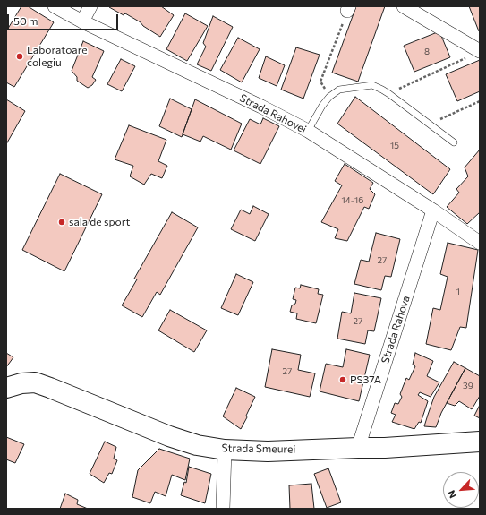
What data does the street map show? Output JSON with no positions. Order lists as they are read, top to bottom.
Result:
{
  "streets": {
    "main road": ["Strada Smeurei"],
    "street": ["Strada Rahovei", "Strada Rahova"]
  },
  "crossings": [
    ["Strada Rahovei", "Strada Rahova"],
    ["Strada Rahova", "Strada Smeurei"]
  ],
  "places": ["Laboratoare colegiu", "sala de sport", "PS37A"],
  "house_numbers": [
    "8",
    "15",
    "14-16",
    "27",
    "1",
    "27",
    "27",
    "39"
  ],
  "scale_bar": "50 m",
  "north": "bottom left"
}
